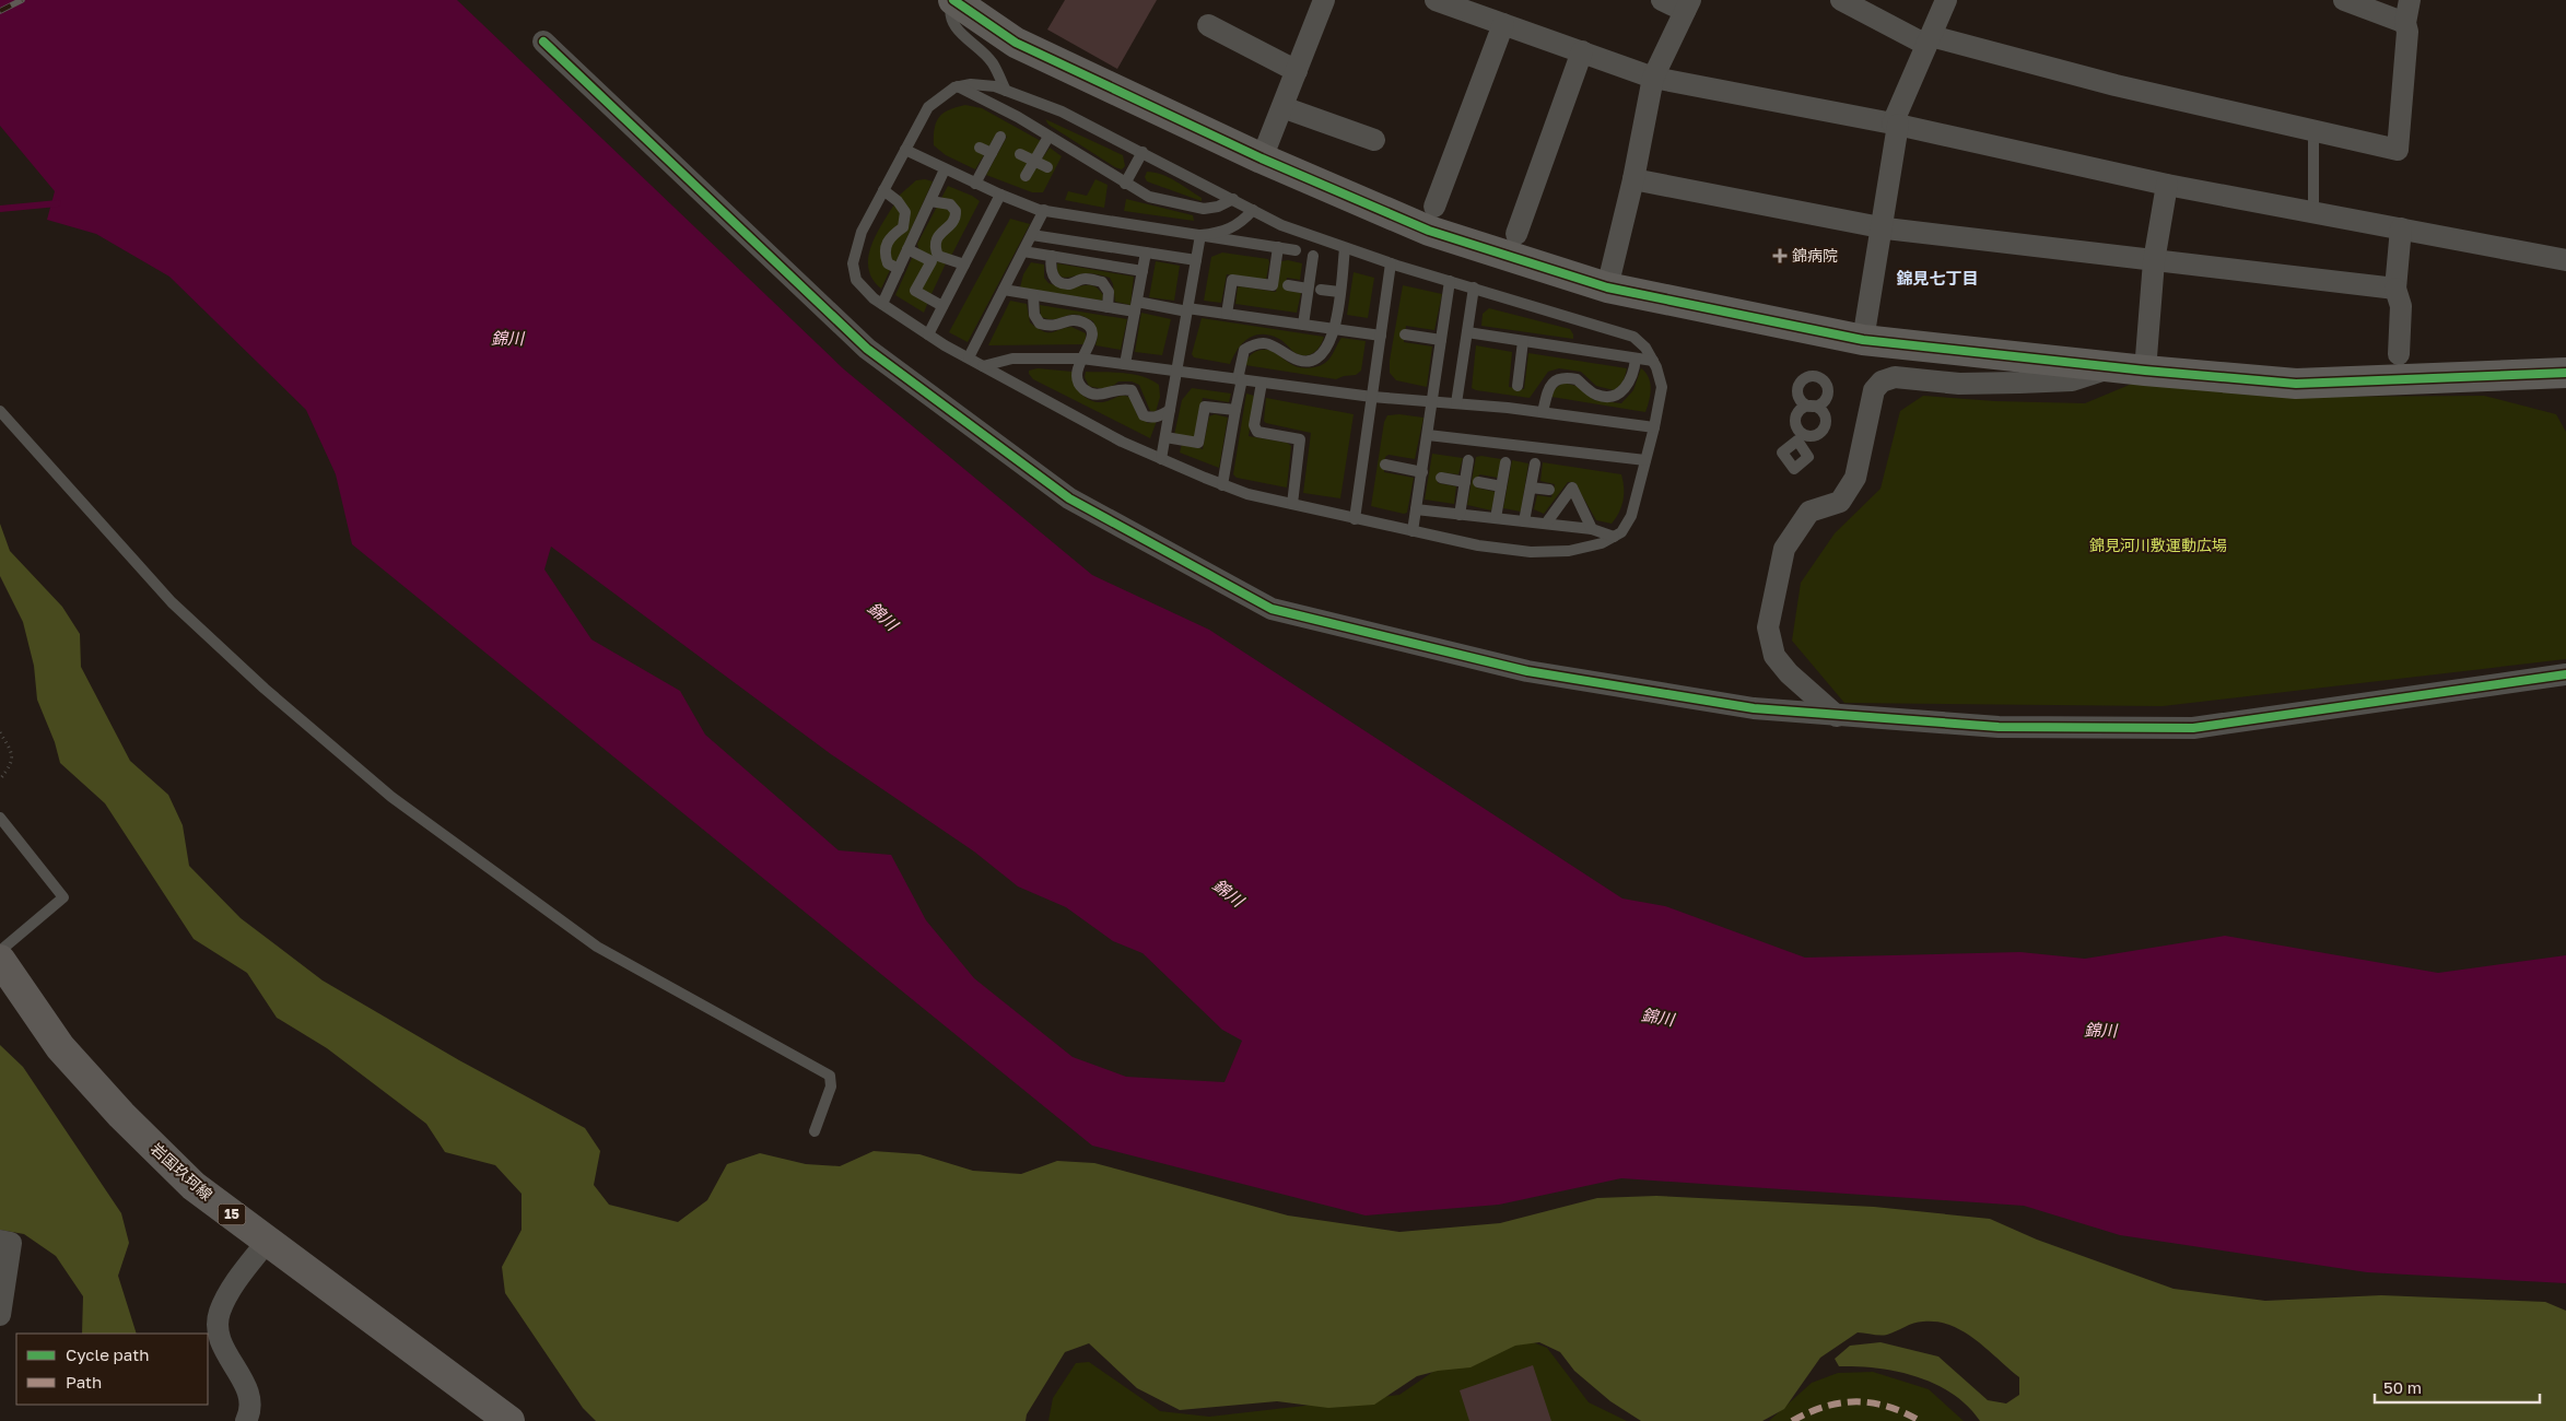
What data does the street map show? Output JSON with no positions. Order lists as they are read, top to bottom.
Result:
{
  "streets": {
    "main road": ["岩国玖珂線", "15"]
  },
  "districts": ["錦見七丁目"],
  "water": ["錦川"],
  "parks": ["錦見河川敷運動広場"],
  "places": {
    "health": ["錦病院"]
  },
  "legend": ["Cycle path", "Path"],
  "scale_bar": "50 m"
}
